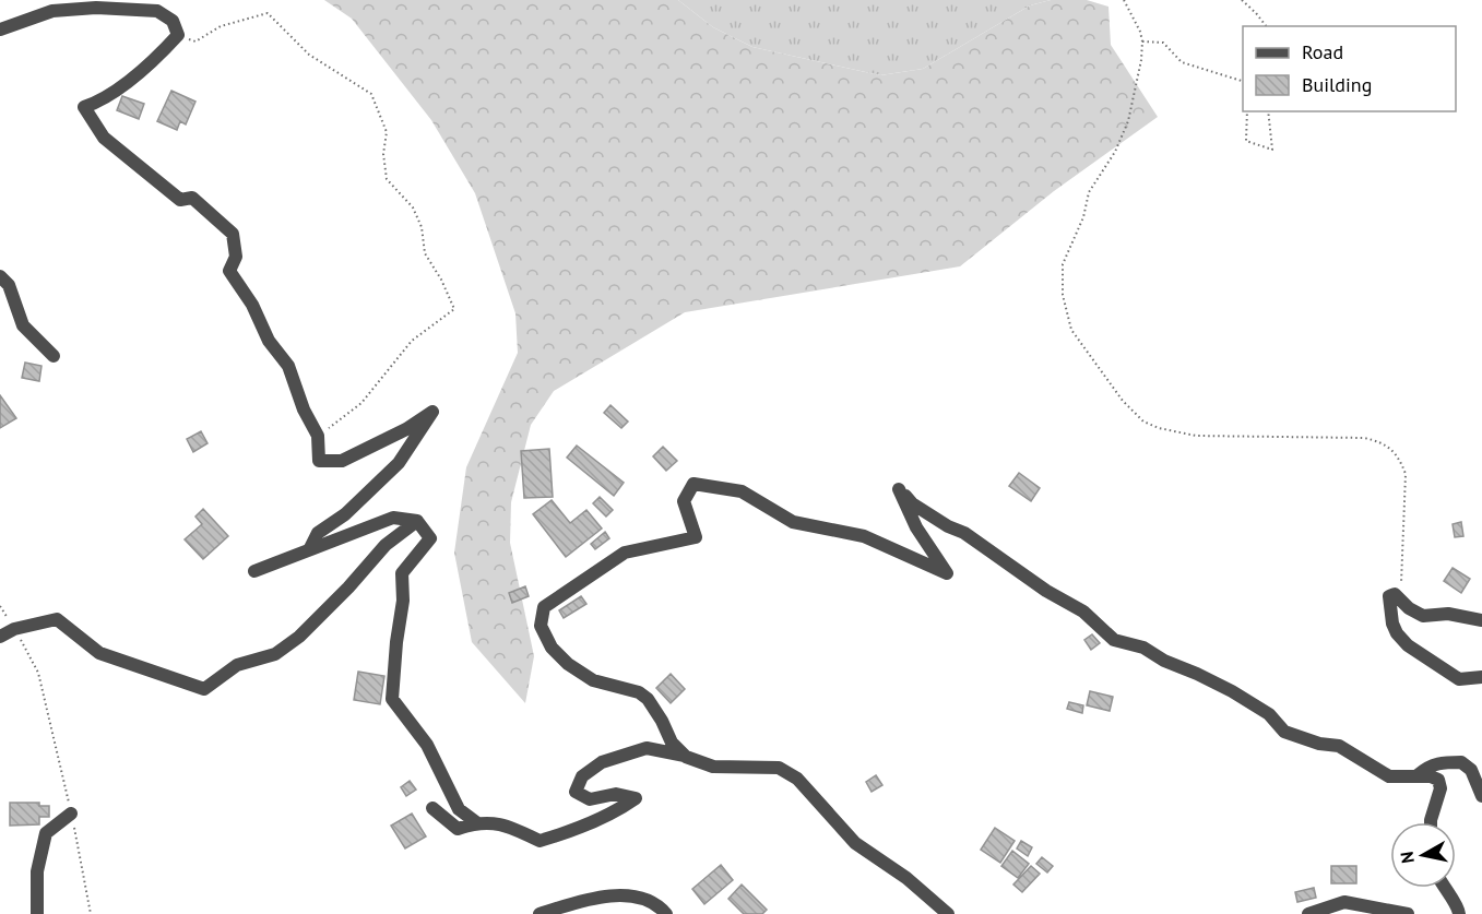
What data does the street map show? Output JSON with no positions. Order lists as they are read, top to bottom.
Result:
{
  "legend": ["Road", "Building"],
  "north": "left"
}
